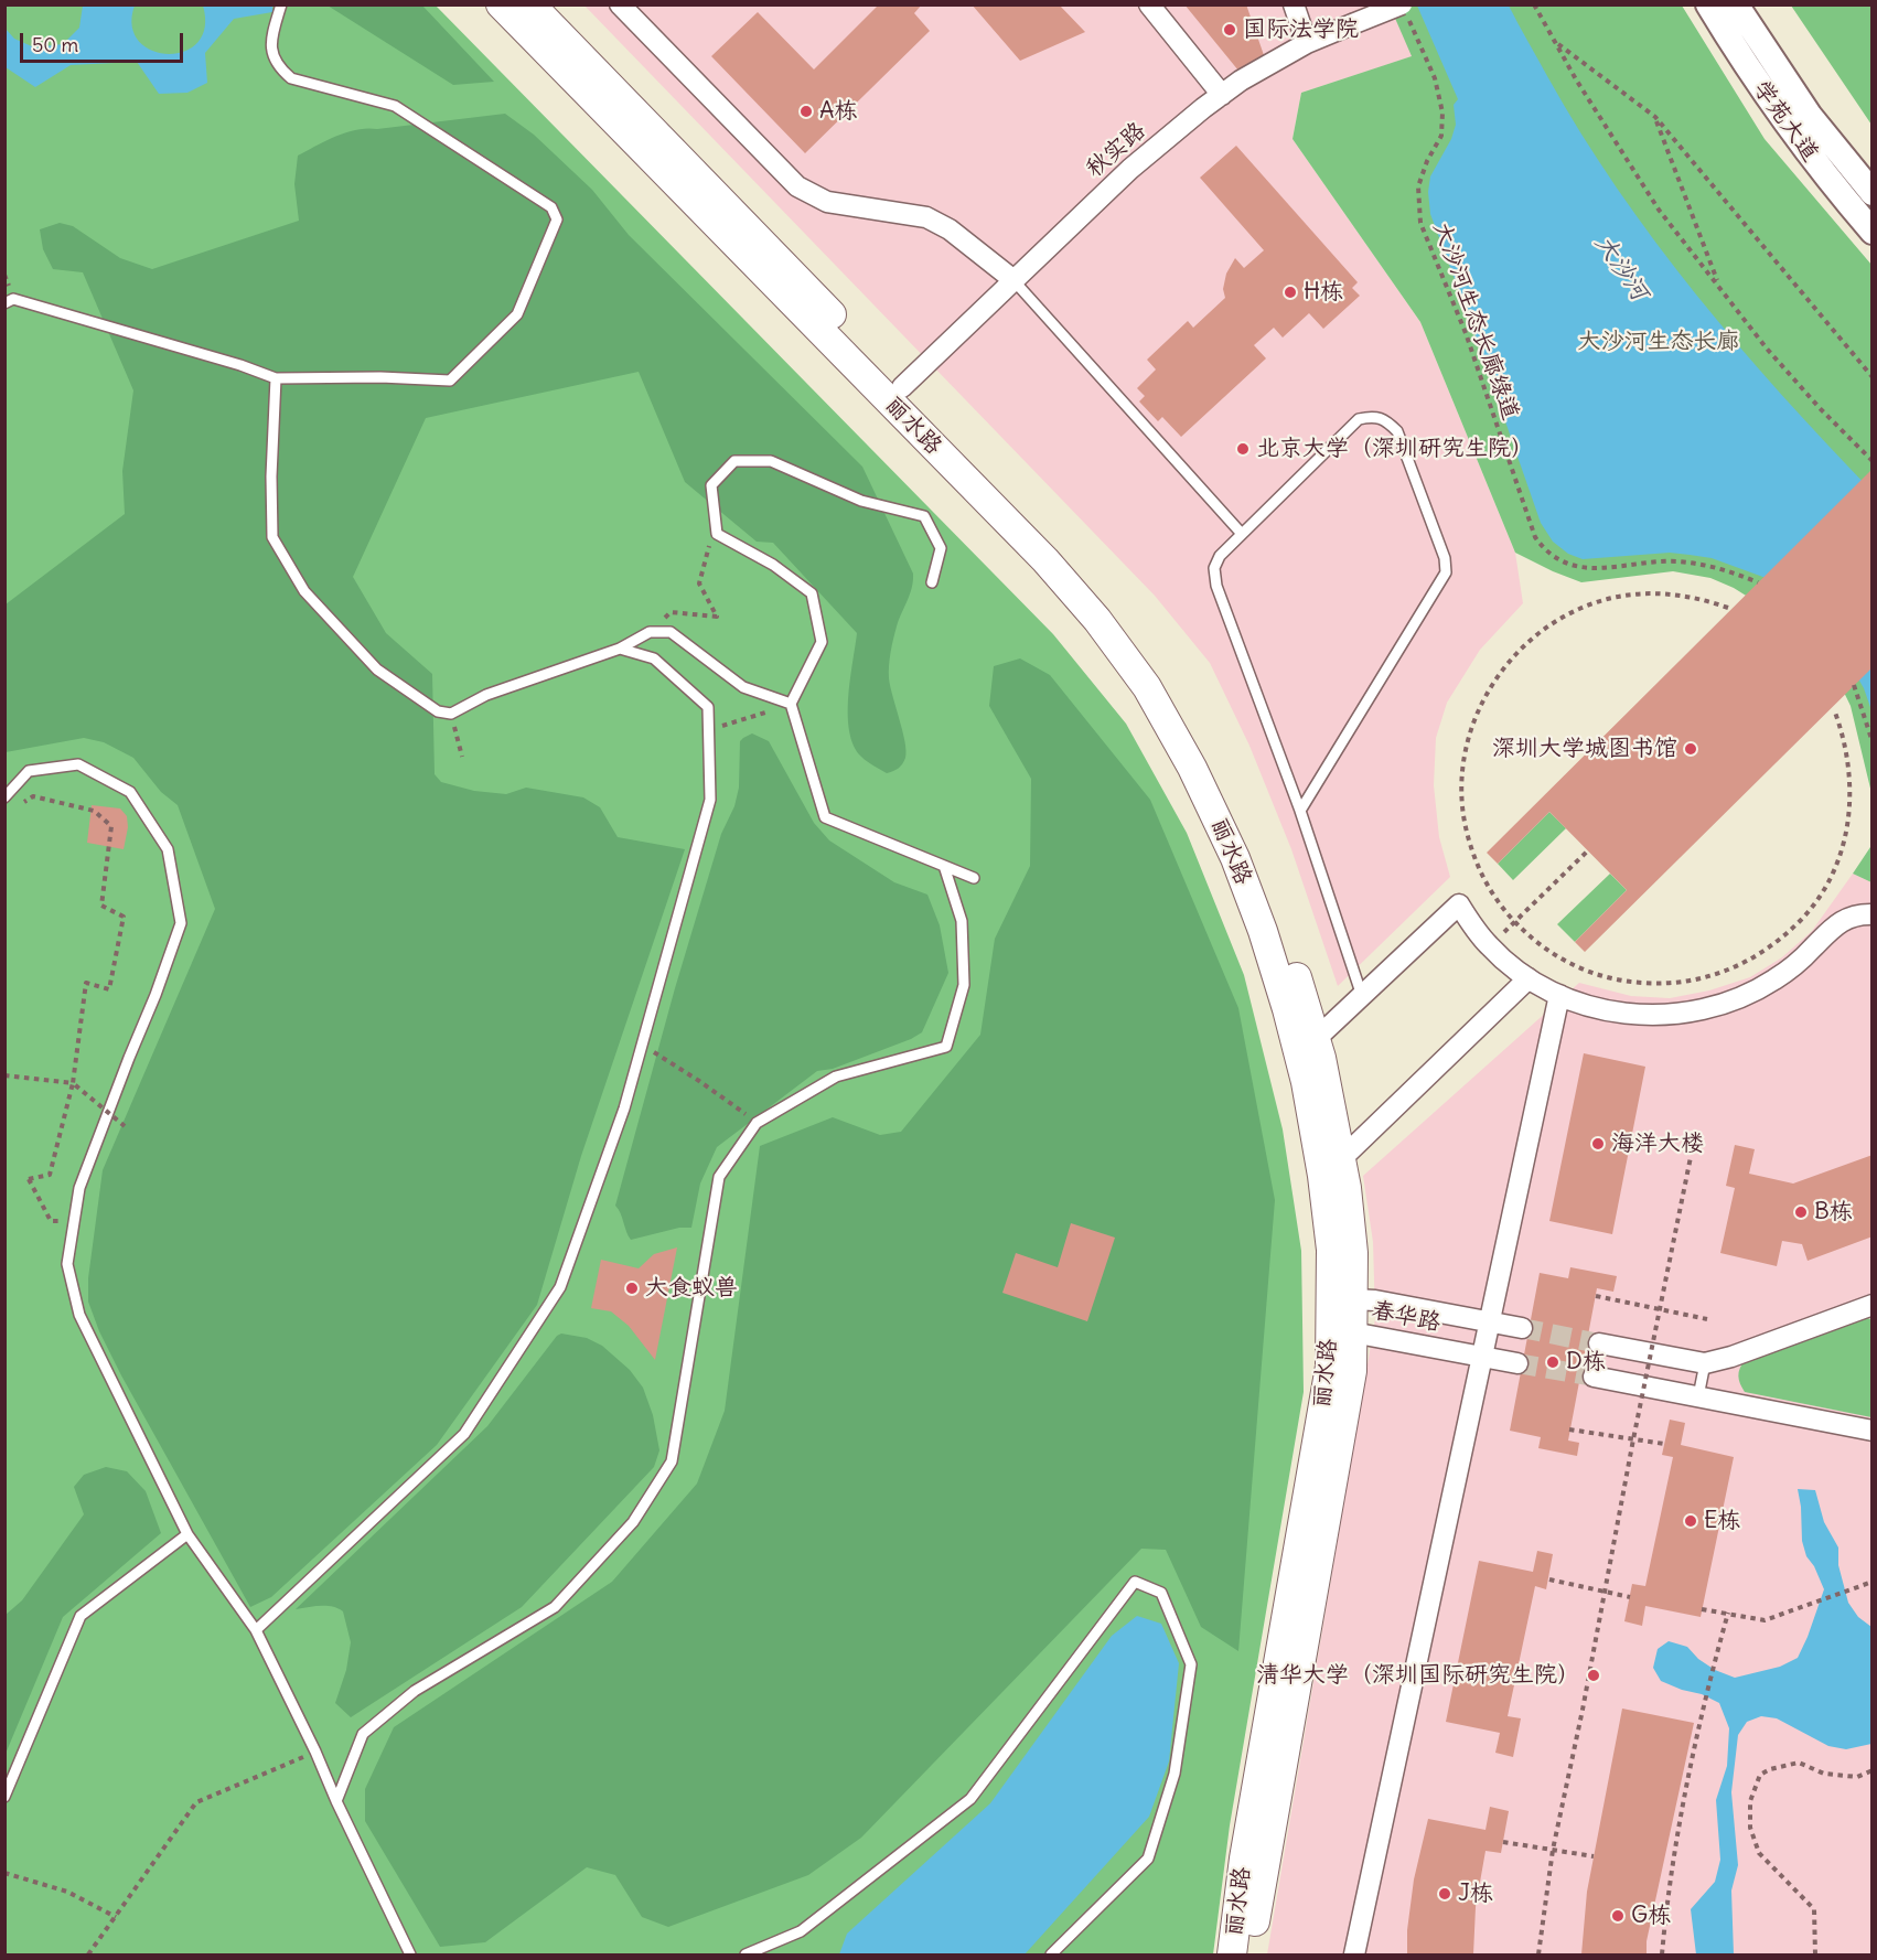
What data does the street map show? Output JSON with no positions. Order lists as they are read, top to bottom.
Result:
{
  "streets": {
    "main road": ["丽水路"],
    "street": ["学苑大道", "秋实路", "春华路"],
    "path": ["大沙河生态长廊绿道"]
  },
  "crossings": [
    ["秋实路", "大沙河生态长廊绿道"],
    ["秋实路", "丽水路"],
    ["丽水路", "春华路"]
  ],
  "water": ["大沙河"],
  "parks": ["大沙河生态长廊"],
  "places": [
    "国际法学院",
    "A栋",
    "H栋",
    "北京大学（深圳研究生院）",
    "深圳大学城图书馆",
    "海洋大楼",
    "B栋",
    "大食蚁兽",
    "D栋",
    "E栋",
    "清华大学（深圳国际研究生院）",
    "J栋",
    "G栋"
  ],
  "scale_bar": "50 m"
}
